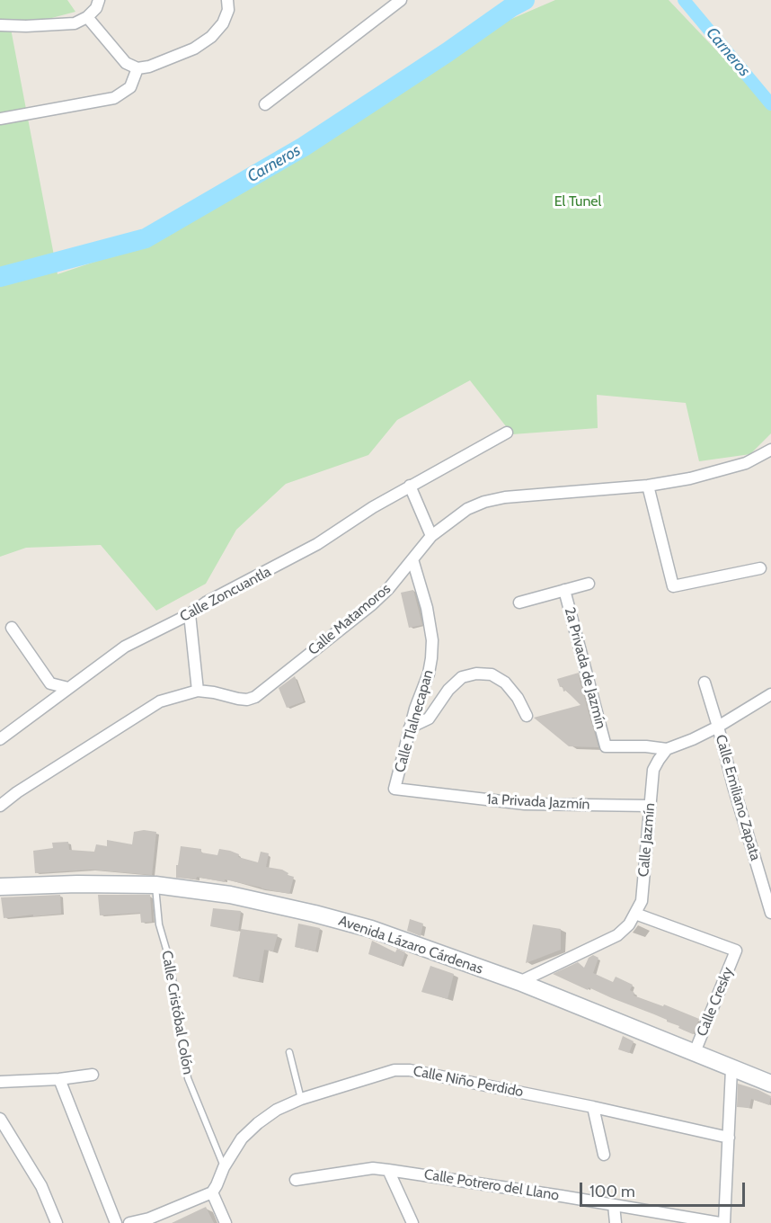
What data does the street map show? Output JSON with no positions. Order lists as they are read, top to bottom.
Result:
{
  "streets": {
    "main road": ["Avenida Lázaro Cárdenas"],
    "street": [
      "Calle Zoncuantla",
      "Calle Matamoros",
      "2a Privada de Jazmín",
      "Calle Tlalnecapan",
      "Calle Emiliano Zapata",
      "1a Privada Jazmín",
      "Calle Jazmín",
      "Calle Cresky",
      "Calle Niño Perdido",
      "Calle Potrero del Llano"
    ],
    "lane": ["Calle Cristóbal Colón"]
  },
  "crossings": [
    ["Calle Matamoros", "Calle Tlalnecapan"],
    ["2a Privada de Jazmín", "Calle Jazmín"],
    ["Calle Tlalnecapan", "1a Privada Jazmín"],
    ["1a Privada Jazmín", "Calle Jazmín"],
    ["Calle Jazmín", "Avenida Lázaro Cárdenas"],
    ["Calle Jazmín", "Calle Cresky"],
    ["Avenida Lázaro Cárdenas", "Calle Cresky"],
    ["Avenida Lázaro Cárdenas", "Calle Cristóbal Colón"],
    ["Calle Cristóbal Colón", "Calle Niño Perdido"]
  ],
  "water": ["Carneros"],
  "parks": ["El Tunel"],
  "scale_bar": "100 m"
}
